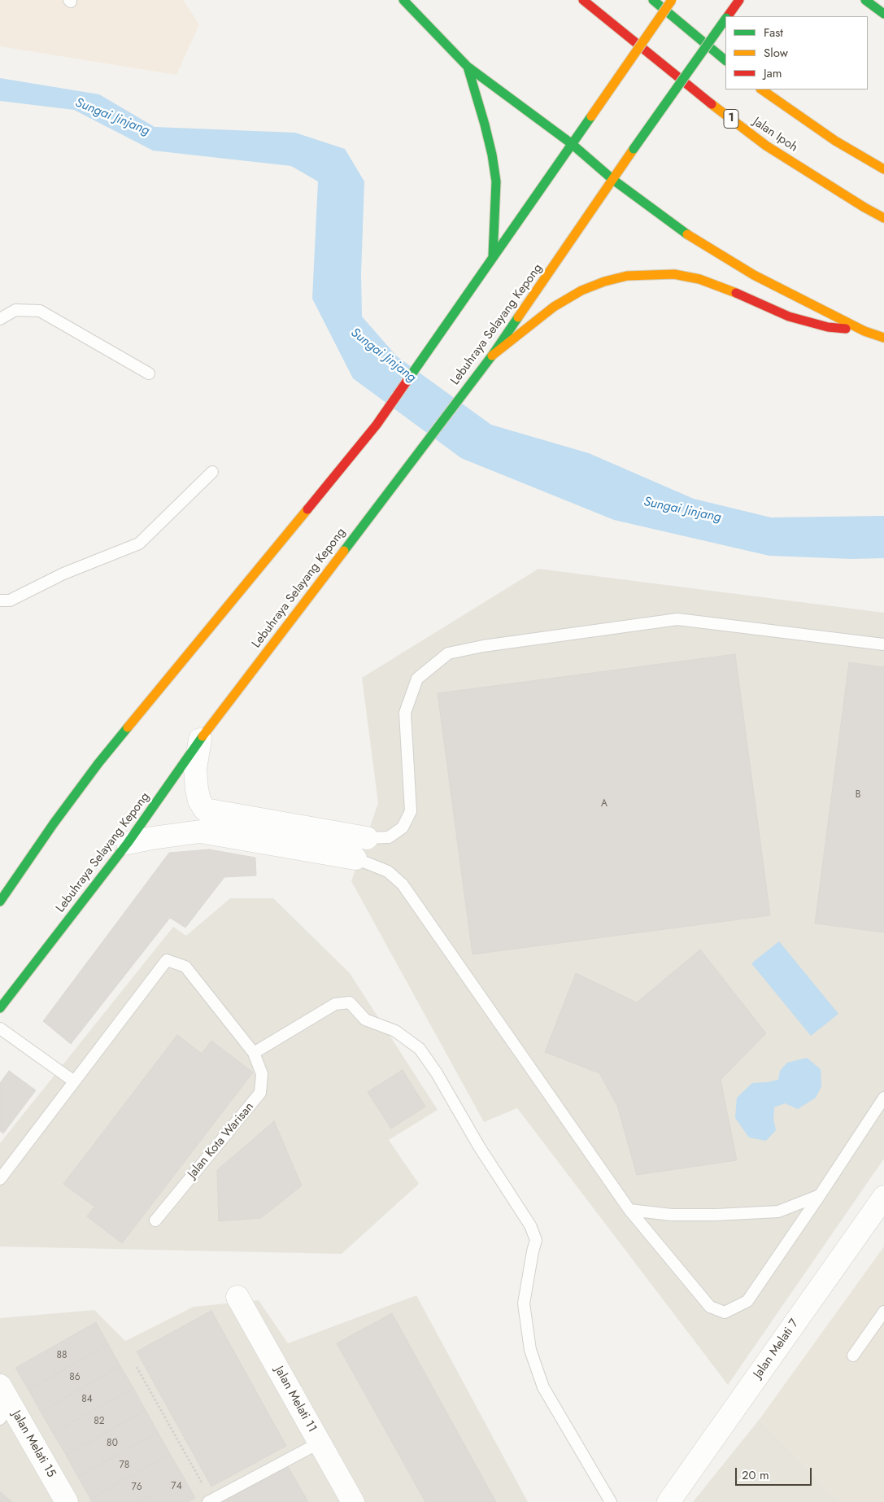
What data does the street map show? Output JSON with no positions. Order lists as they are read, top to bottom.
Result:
{
  "streets": {
    "main road": ["1", "Jalan Ipoh", "Lebuhraya Selayang Kepong"],
    "street": ["Jalan Melati 7", "Jalan Melati 11", "Jalan Melati 15"],
    "lane": ["Jalan Kota Warisan"]
  },
  "water": ["Sungai Jinjang"],
  "house_numbers": [
    "B",
    "A",
    "88",
    "86",
    "84",
    "82",
    "80",
    "78",
    "74",
    "76"
  ],
  "legend": ["Fast", "Slow", "Jam"],
  "scale_bar": "20 m"
}
